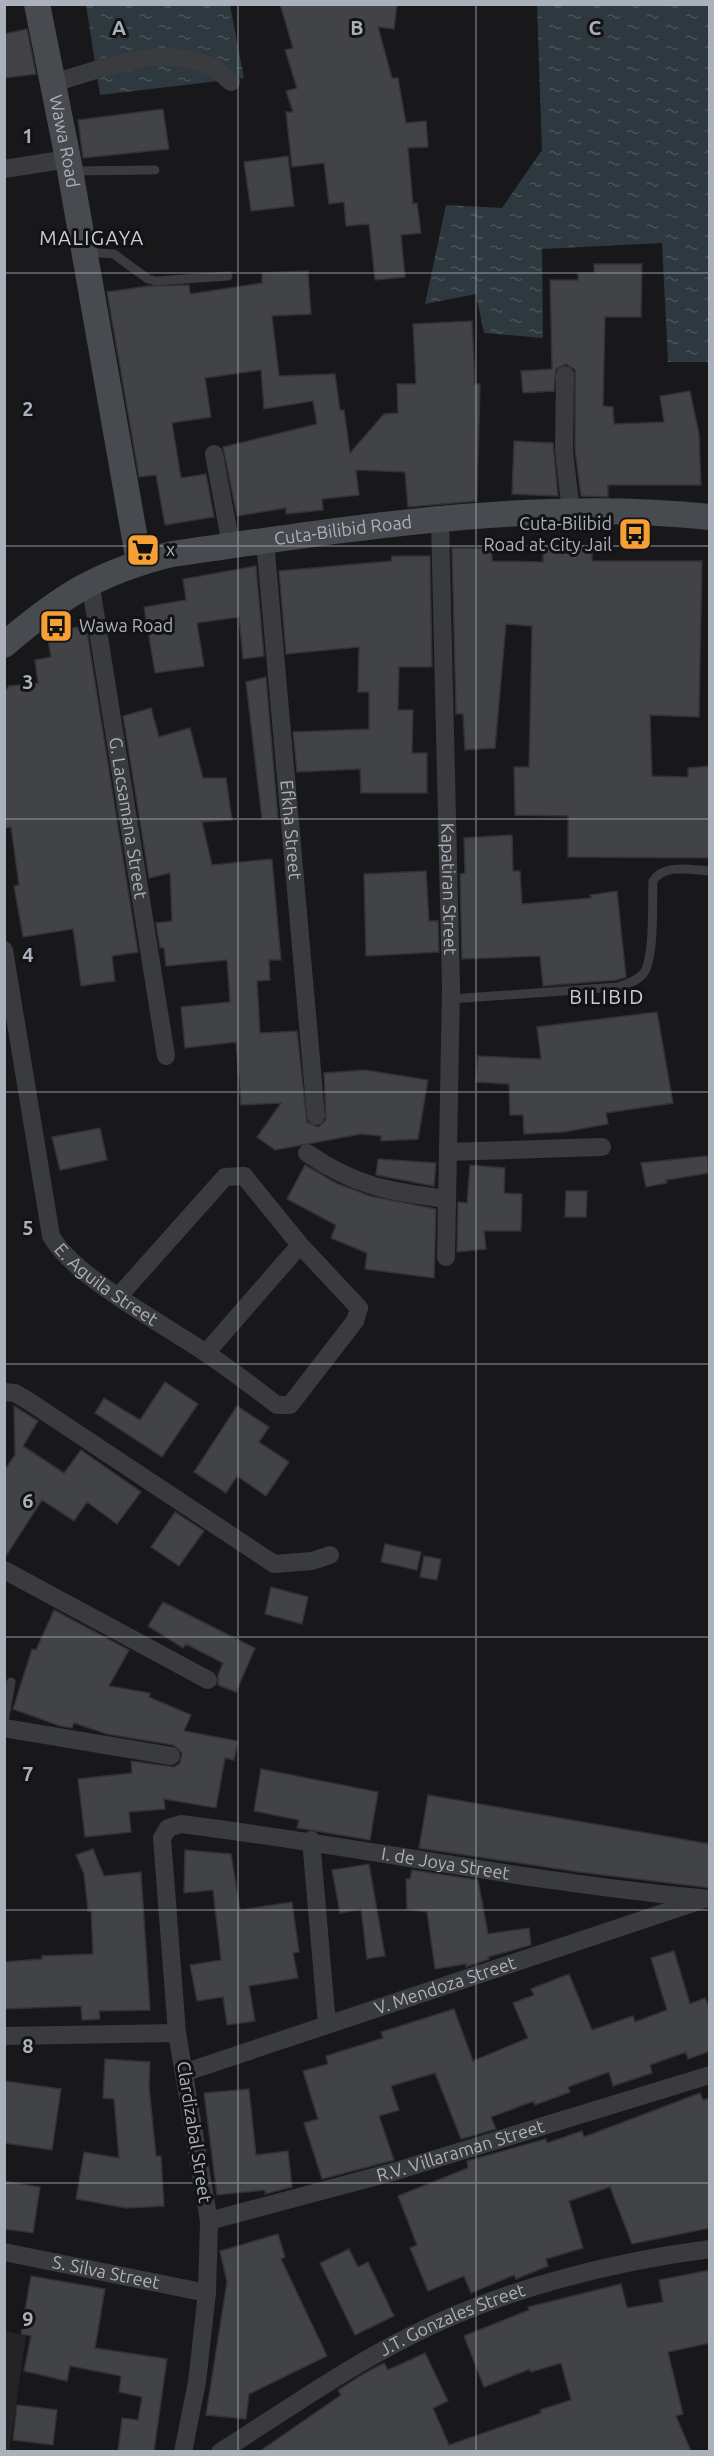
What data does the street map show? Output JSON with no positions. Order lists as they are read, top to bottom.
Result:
{
  "streets": {
    "street": [
      "Wawa Road",
      "Cuta-Bilibid Road",
      "G. Lacsamana Street",
      "Efkha Street",
      "Kapatiran Street",
      "E. Aguila Street",
      "I. de Joya Street",
      "V. Mendoza Street",
      "Clardizabal Street",
      "R.V. Villaraman Street",
      "S. Silva Street",
      "J.T. Gonzales Street"
    ]
  },
  "crossings": [
    ["Wawa Road", "Cuta-Bilibid Road"],
    ["Cuta-Bilibid Road", "G. Lacsamana Street"],
    ["Cuta-Bilibid Road", "Efkha Street"],
    ["Cuta-Bilibid Road", "Kapatiran Street"],
    ["I. de Joya Street", "V. Mendoza Street"],
    ["I. de Joya Street", "Clardizabal Street"],
    ["V. Mendoza Street", "Clardizabal Street"],
    ["Clardizabal Street", "R.V. Villaraman Street"],
    ["Clardizabal Street", "S. Silva Street"]
  ],
  "districts": ["MALIGAYA", "BILIBID"],
  "places": {
    "bus stop": ["Cuta-Bilibid Road at City Jail", "Wawa Road"],
    "supermarket": ["x"]
  },
  "grid": {
    "columns": ["A", "B", "C"],
    "rows": [
      "1",
      "2",
      "3",
      "4",
      "5",
      "6",
      "7",
      "8",
      "9"
    ]
  }
}
